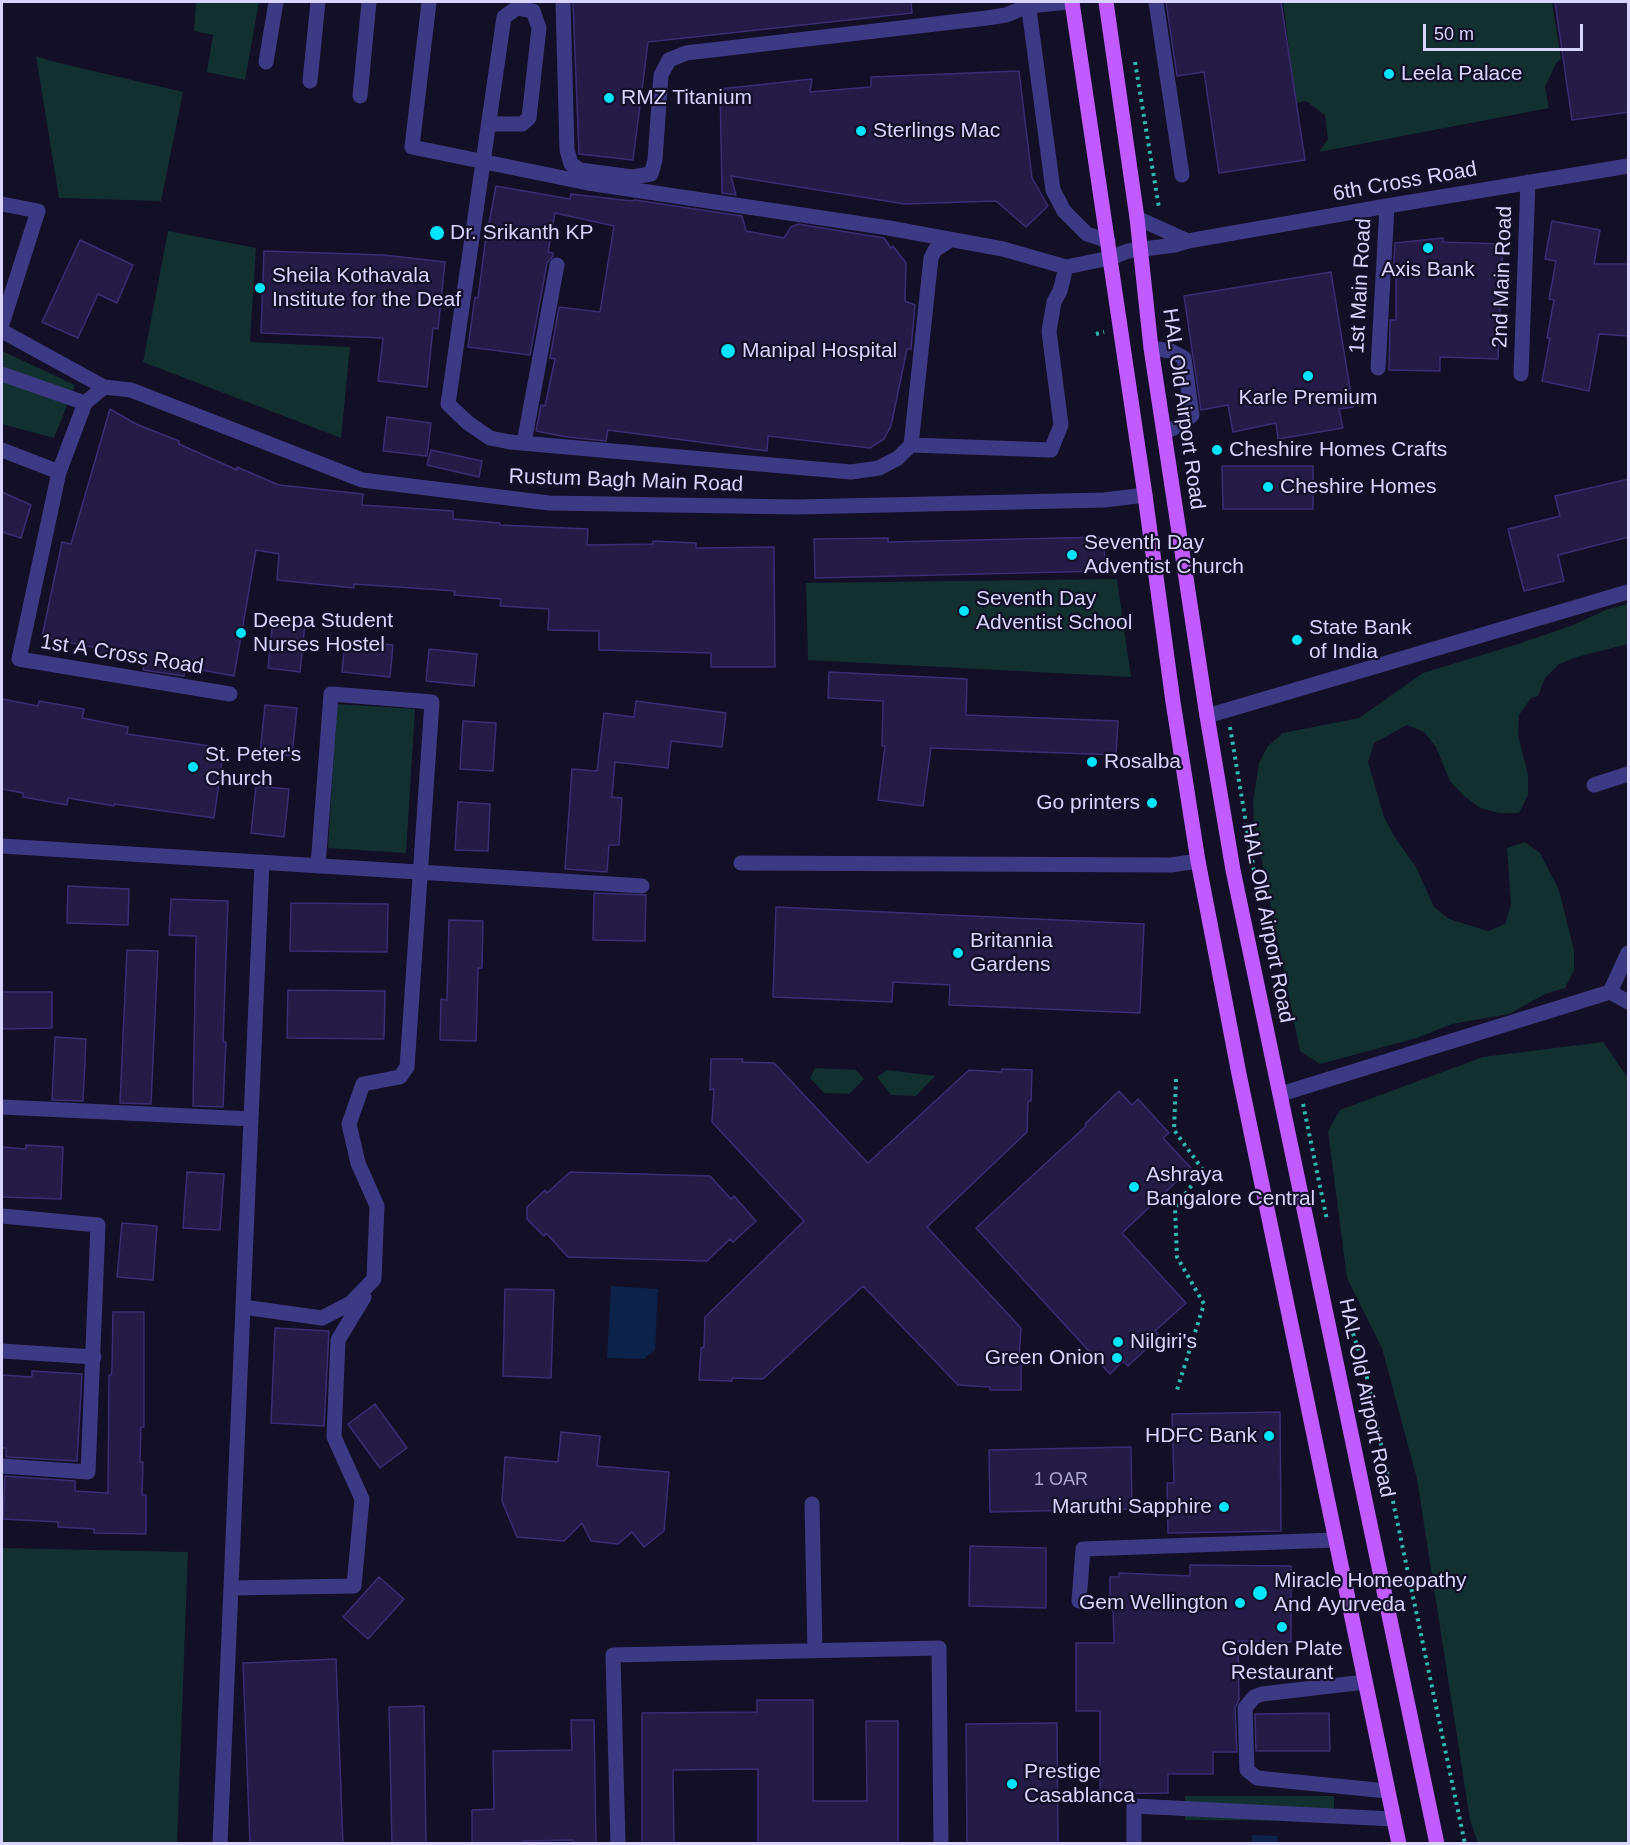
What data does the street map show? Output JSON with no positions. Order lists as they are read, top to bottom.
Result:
{
  "streets": {
    "main road": ["HAL Old Airport Road"],
    "street": [
      "6th Cross Road",
      "2nd Main Road",
      "1st Main Road",
      "Rustum Bagh Main Road",
      "1st A Cross Road"
    ]
  },
  "crossings": [
    ["6th Cross Road", "2nd Main Road"],
    ["6th Cross Road", "1st Main Road"],
    ["6th Cross Road", "HAL Old Airport Road"]
  ],
  "places": [
    "Leela Palace",
    "RMZ Titanium",
    "Sterlings Mac",
    "Dr. Srikanth KP",
    "Axis Bank",
    "Sheila Kothavala Institute for the Deaf",
    "Manipal Hospital",
    "Karle Premium",
    "Cheshire Homes Crafts",
    "Cheshire Homes",
    "Seventh Day Adventist Church",
    "Seventh Day Adventist School",
    "Deepa Student Nurses Hostel",
    "State Bank of India",
    "Rosalba",
    "St. Peter's Church",
    "Go printers",
    "Britannia Gardens",
    "Ashraya Bangalore Central",
    "Nilgiri's",
    "Green Onion",
    "HDFC Bank",
    "Maruthi Sapphire",
    "Miracle Homeopathy And Ayurveda",
    "Gem Wellington",
    "Golden Plate Restaurant",
    "Prestige Casablanca"
  ],
  "house_numbers": ["1 OAR"],
  "scale_bar": "50 m"
}
